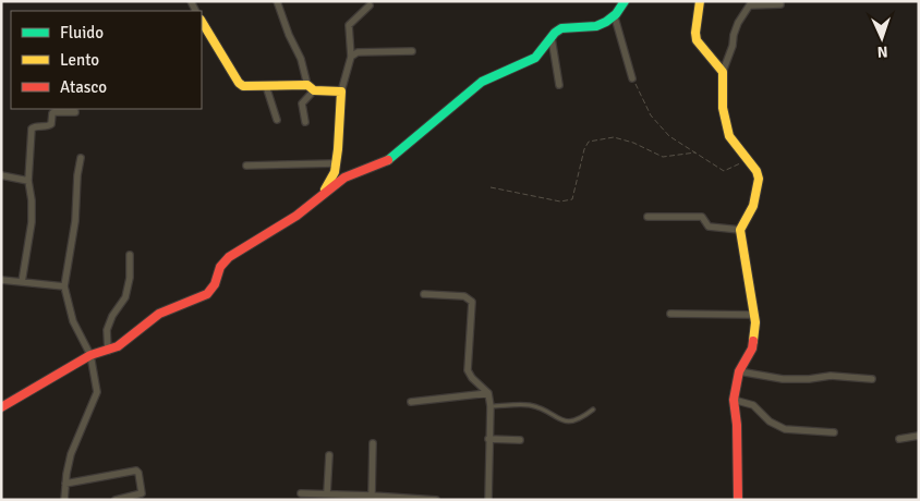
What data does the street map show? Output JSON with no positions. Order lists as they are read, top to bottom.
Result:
{
  "legend": ["Fluido", "Lento", "Atasco"],
  "north": "bottom"
}
